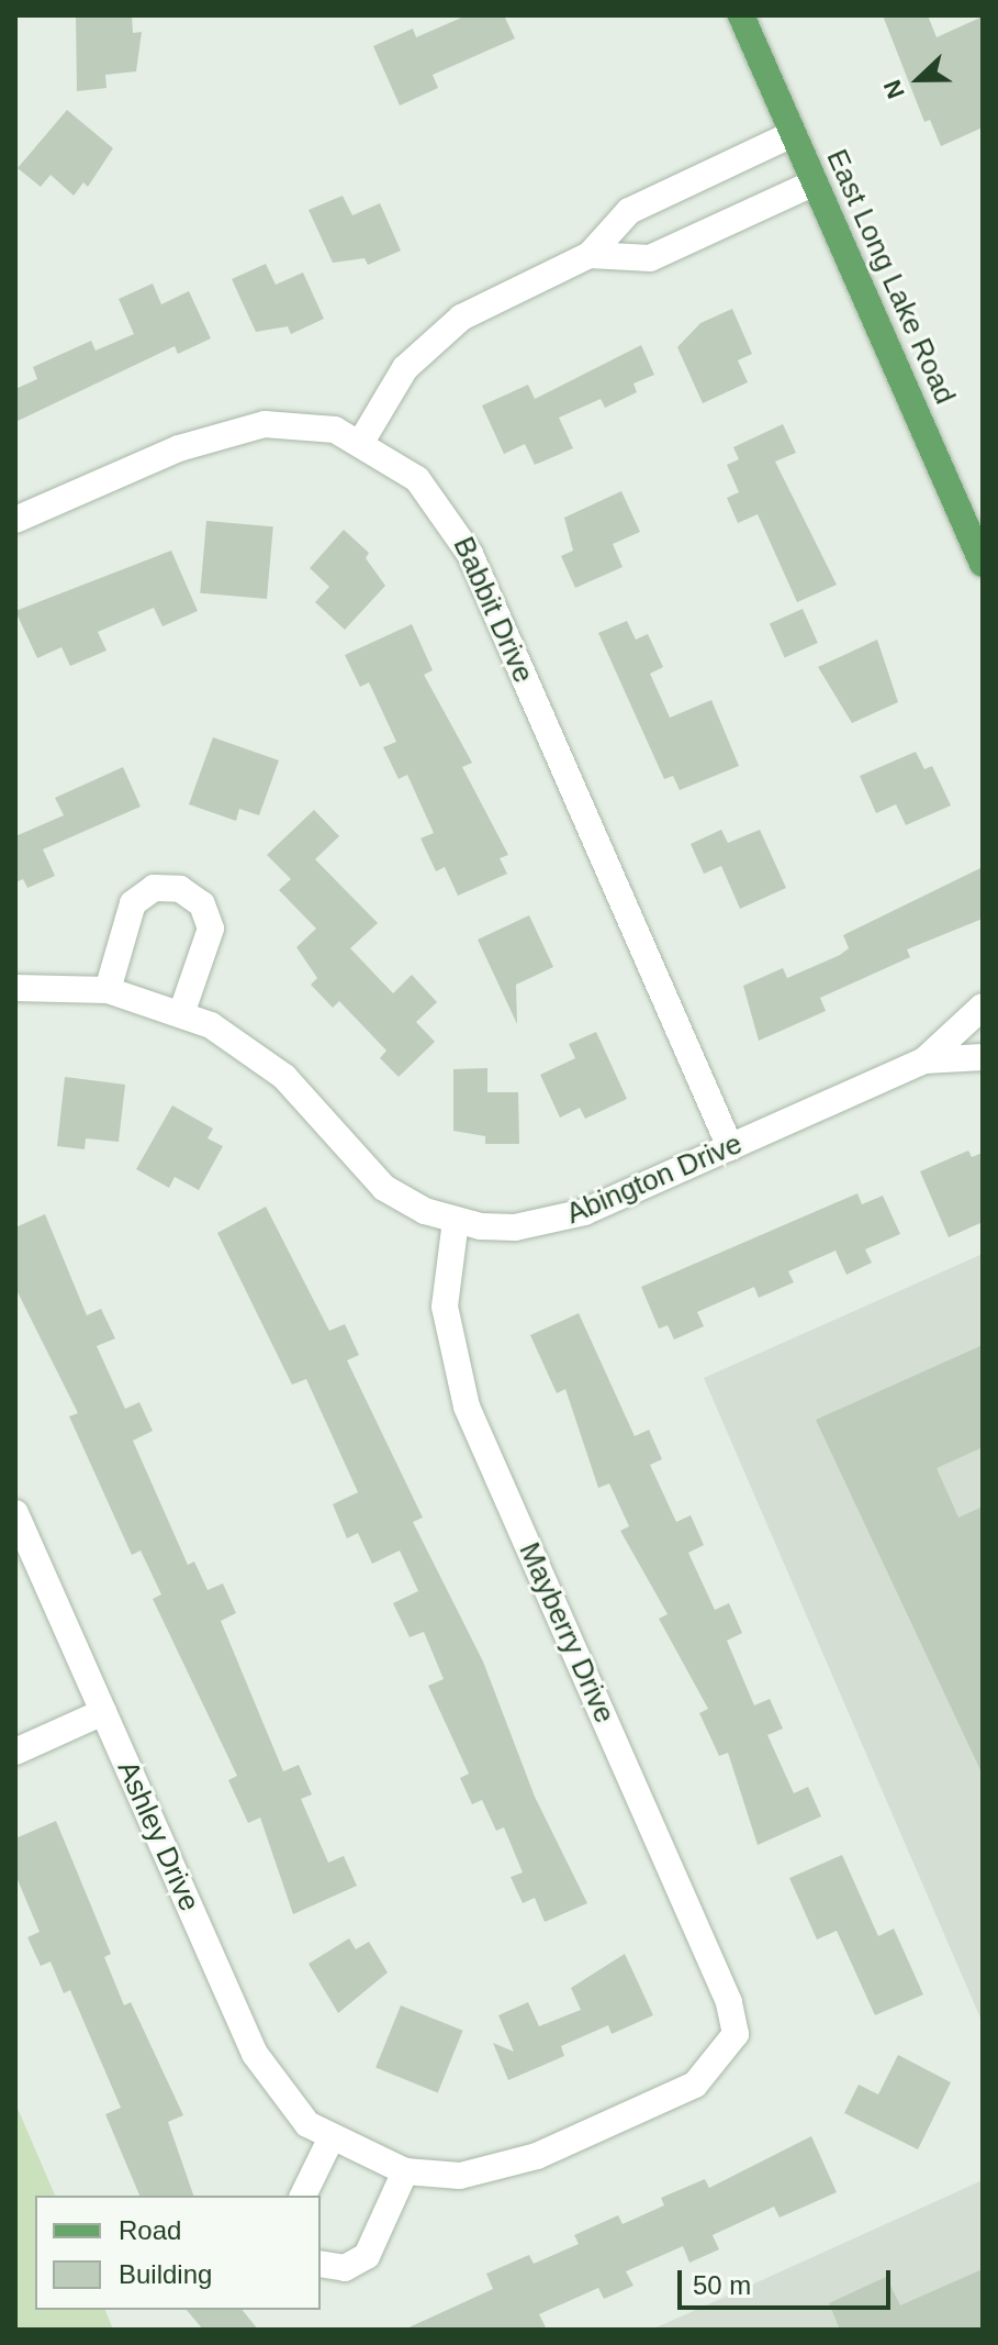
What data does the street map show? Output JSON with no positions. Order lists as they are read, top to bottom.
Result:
{
  "streets": {
    "main road": ["East Long Lake Road"],
    "street": [
      "Babbit Drive",
      "Abington Drive",
      "Mayberry Drive",
      "Ashley Drive"
    ]
  },
  "crossings": [
    ["Babbit Drive", "Abington Drive"],
    ["Abington Drive", "Mayberry Drive"],
    ["Mayberry Drive", "Ashley Drive"]
  ],
  "legend": ["Road", "Building"],
  "scale_bar": "50 m",
  "north": "left"
}
